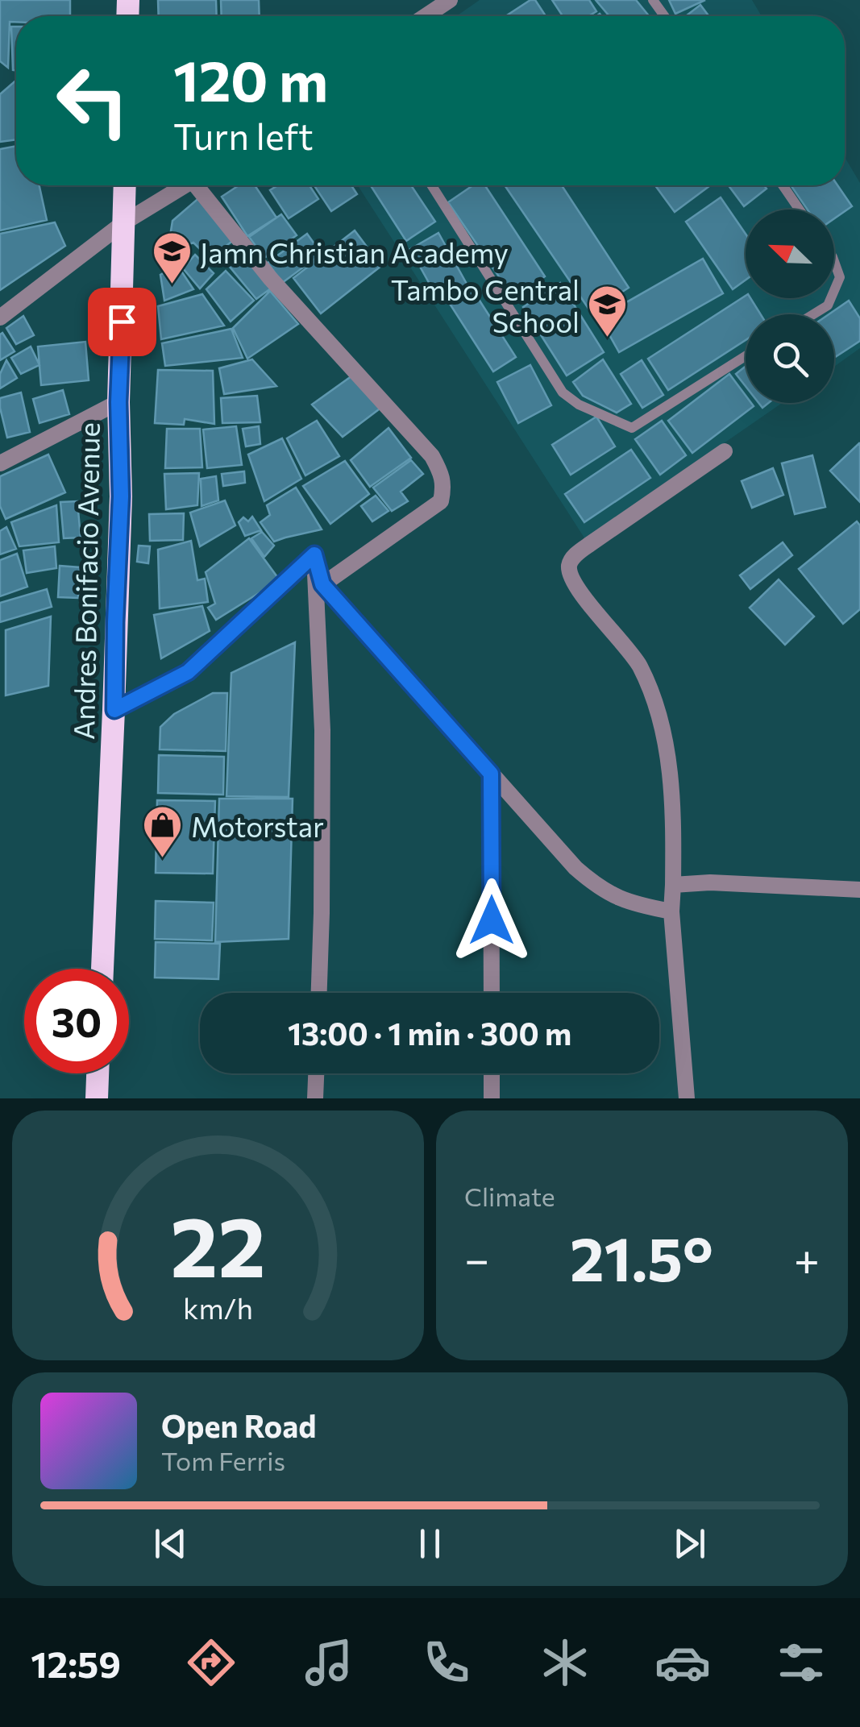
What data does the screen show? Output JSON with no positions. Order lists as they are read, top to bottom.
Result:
{
  "streets": {
    "highway": ["Andres Bonifacio Avenue"]
  },
  "places": {
    "school or university": ["Jamn Christian Academy", "Tambo Central School"],
    "shop": ["Motorstar"]
  },
  "north": "top left",
  "page": {
    "turn": ["120 m", "Turn left"],
    "limit": "30",
    "trip": "13:00 · 1 min · 300 m",
    "tile": "Climate",
    "heat": ["−", "21.5°", "+"],
    "song": ["Open Road", "Tom Ferris"],
    "tabs": "12:59",
    "gauge": ["22", "km/h"]
  }
}
